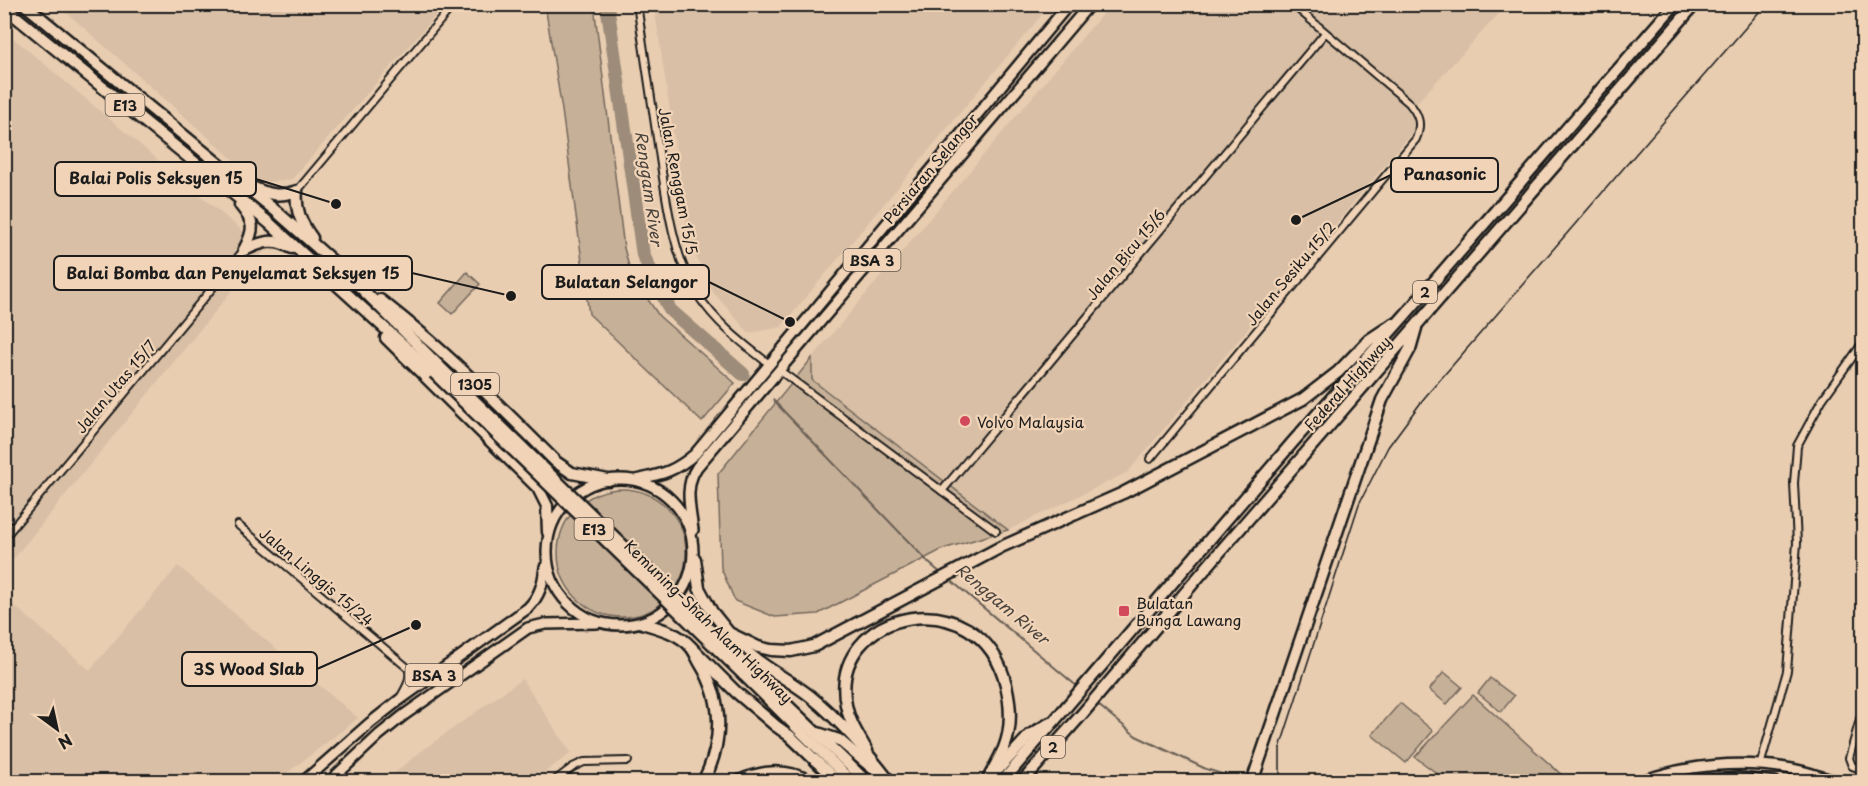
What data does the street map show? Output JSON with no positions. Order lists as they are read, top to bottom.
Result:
{
  "streets": {
    "highway": [
      "E13",
      "2",
      "Federal Highway",
      "1305",
      "Kemuning–Shah Alam Highway"
    ],
    "main road": ["Persiaran Selangor", "BSA 3"],
    "street": [
      "Jalan Renggam 15/5",
      "Jalan Bicu 15/6",
      "Jalan Sesiku 15/2",
      "Jalan Utas 15/7",
      "Jalan Linggis 15/24"
    ]
  },
  "crossings": [
    ["Persiaran Selangor", "Jalan Renggam 15/5"],
    ["Persiaran Selangor", "BSA 3"],
    ["Persiaran Selangor", "1305"],
    ["Jalan Bicu 15/6", "Jalan Sesiku 15/2"],
    ["BSA 3", "1305"],
    ["1305", "Kemuning–Shah Alam Highway"]
  ],
  "water": ["Renggam River"],
  "places": {
    "other": [
      "Balai Polis Seksyen 15",
      "Panasonic",
      "Balai Bomba dan Penyelamat Seksyen 15",
      "Bulatan Selangor",
      "Volvo Malaysia",
      "3S Wood Slab"
    ],
    "transit": ["Bulatan Bunga Lawang"]
  },
  "north": "bottom right"
}
